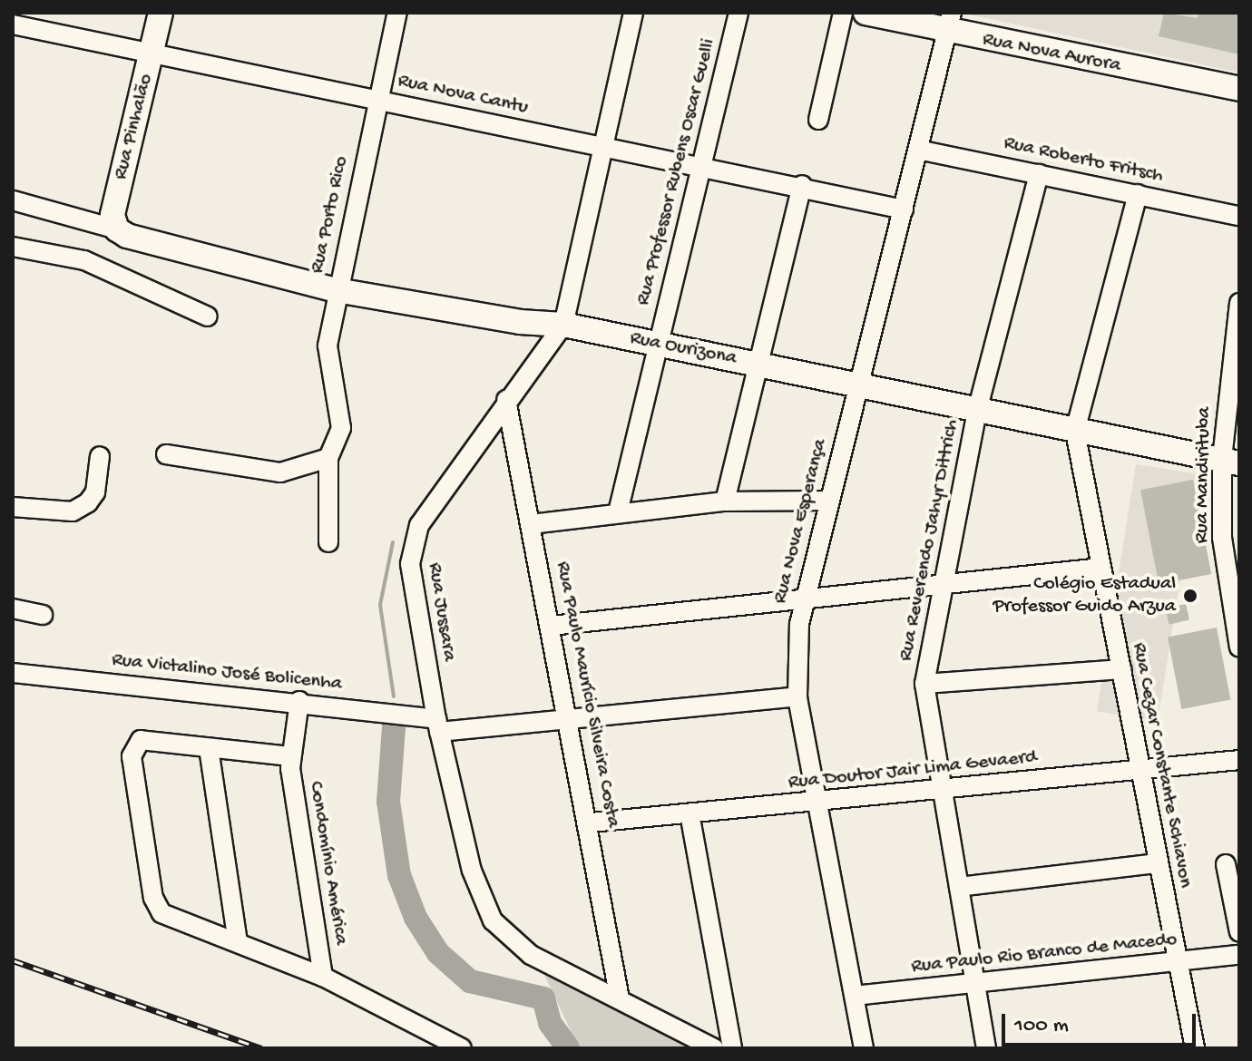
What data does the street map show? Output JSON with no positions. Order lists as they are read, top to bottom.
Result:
{
  "streets": {
    "main road": ["Rua Nova Aurora", "Rua Pinhalão", "Rua Ourizona"],
    "street": [
      "Rua Nova Cantu",
      "Rua Roberto Fritsch",
      "Rua Professor Rubens Oscar Guelli",
      "Rua Porto Rico",
      "Rua Mandirituba",
      "Rua Nova Esperança",
      "Rua Reverendo Jahyr Dittrich",
      "Rua Jussara",
      "Rua Victalino José Bolicenha",
      "Rua Paulo Maurício Silveira Costa",
      "Rua Cezar Constante Schiavon",
      "Rua Doutor Jair Lima Gevaerd",
      "Condomínio América",
      "Rua Paulo Rio Branco de Macedo"
    ]
  },
  "crossings": [
    ["Rua Nova Aurora", "Rua Nova Esperança"],
    ["Rua Nova Cantu", "Rua Pinhalão"],
    ["Rua Nova Cantu", "Rua Professor Rubens Oscar Guelli"],
    ["Rua Nova Cantu", "Rua Porto Rico"],
    ["Rua Nova Cantu", "Rua Nova Esperança"],
    ["Rua Nova Cantu", "Rua Jussara"],
    ["Rua Pinhalão", "Rua Ourizona"],
    ["Rua Roberto Fritsch", "Rua Nova Esperança"],
    ["Rua Roberto Fritsch", "Rua Reverendo Jahyr Dittrich"],
    ["Rua Roberto Fritsch", "Rua Cezar Constante Schiavon"],
    ["Rua Professor Rubens Oscar Guelli", "Rua Ourizona"],
    ["Rua Porto Rico", "Rua Ourizona"],
    ["Rua Ourizona", "Rua Mandirituba"],
    ["Rua Ourizona", "Rua Nova Esperança"],
    ["Rua Ourizona", "Rua Reverendo Jahyr Dittrich"],
    ["Rua Ourizona", "Rua Jussara"],
    ["Rua Ourizona", "Rua Cezar Constante Schiavon"],
    ["Rua Nova Esperança", "Rua Victalino José Bolicenha"],
    ["Rua Nova Esperança", "Rua Doutor Jair Lima Gevaerd"],
    ["Rua Nova Esperança", "Rua Paulo Rio Branco de Macedo"],
    ["Rua Reverendo Jahyr Dittrich", "Rua Doutor Jair Lima Gevaerd"],
    ["Rua Reverendo Jahyr Dittrich", "Rua Paulo Rio Branco de Macedo"],
    ["Rua Jussara", "Rua Victalino José Bolicenha"],
    ["Rua Jussara", "Rua Paulo Maurício Silveira Costa"],
    ["Rua Victalino José Bolicenha", "Rua Paulo Maurício Silveira Costa"],
    ["Rua Victalino José Bolicenha", "Condomínio América"],
    ["Rua Paulo Maurício Silveira Costa", "Rua Doutor Jair Lima Gevaerd"],
    ["Rua Cezar Constante Schiavon", "Rua Doutor Jair Lima Gevaerd"],
    ["Rua Cezar Constante Schiavon", "Rua Paulo Rio Branco de Macedo"]
  ],
  "places": ["Colégio Estadual Professor Guido Arzua"],
  "scale_bar": "100 m"
}
